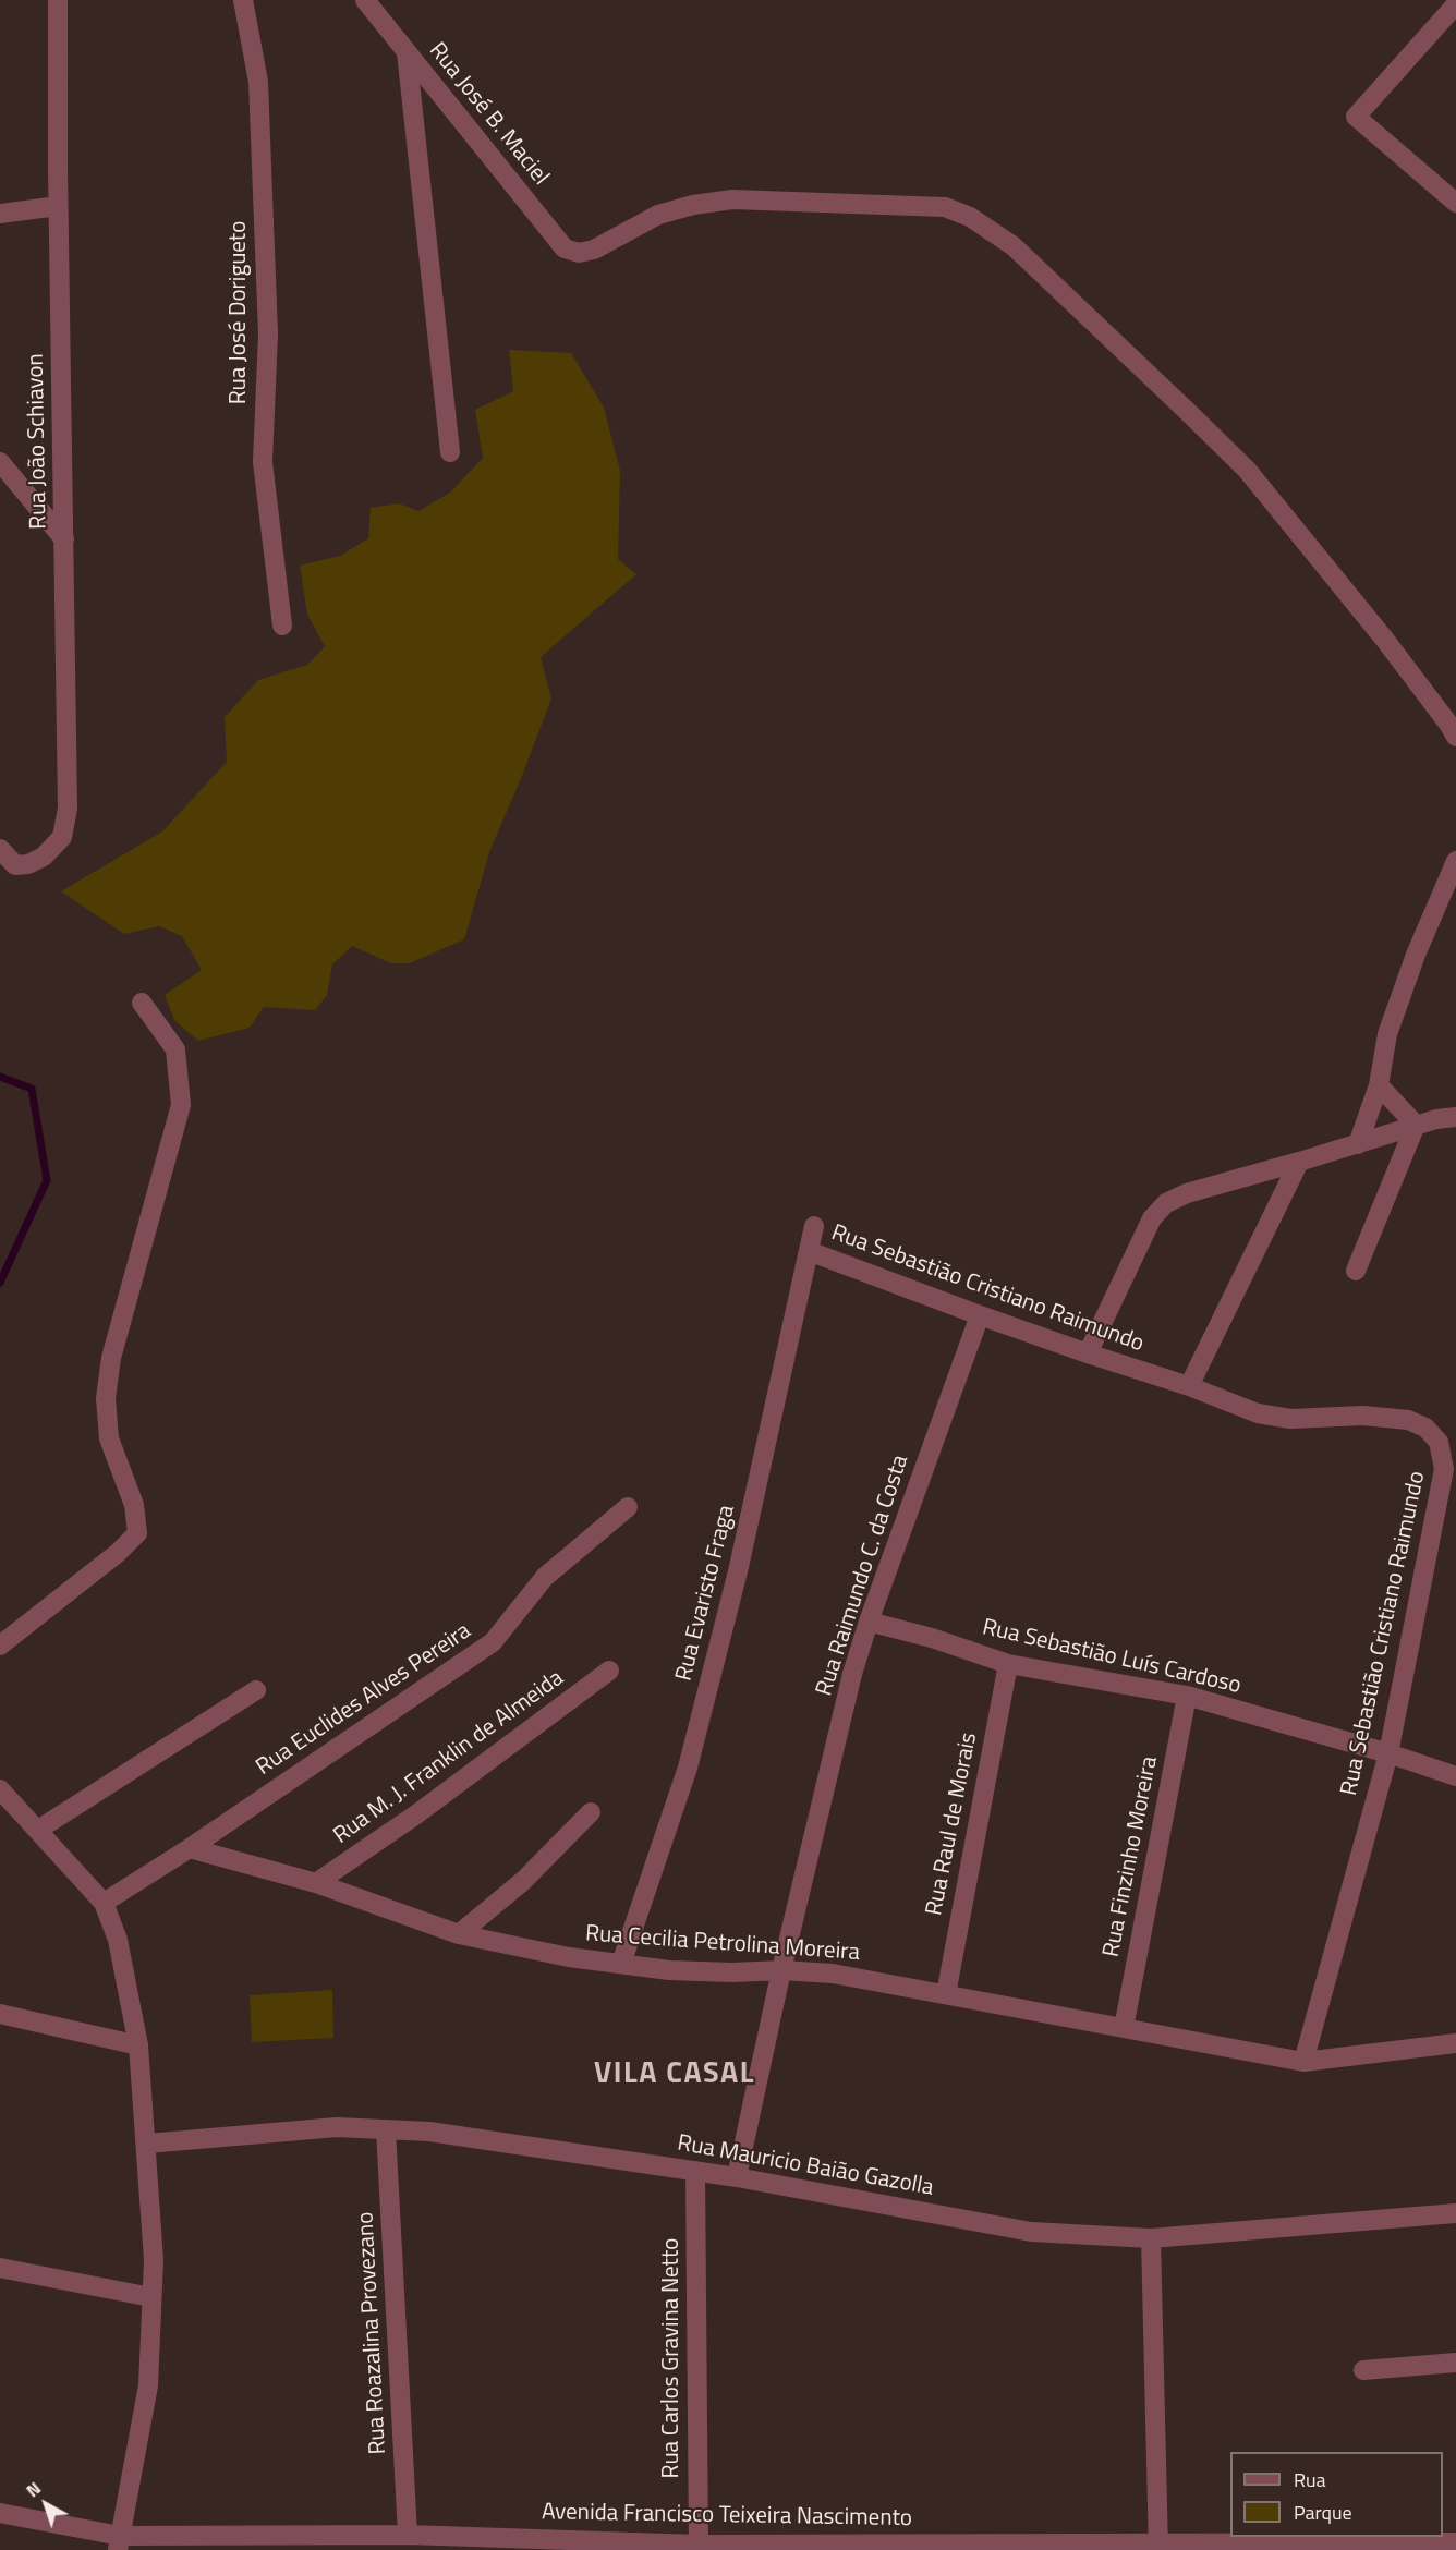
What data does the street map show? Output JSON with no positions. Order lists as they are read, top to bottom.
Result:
{
  "streets": {
    "street": [
      "Rua José B. Maciel",
      "Rua José Dorigueto",
      "Rua João Schiavon",
      "Rua Sebastião Cristiano Raimundo",
      "Rua Raimundo C. da Costa",
      "Rua Evaristo Fraga",
      "Rua Sebastião Luís Cardoso",
      "Rua Euclides Alves Pereira",
      "Rua M. J. Franklin de Almeida",
      "Rua Raul de Morais",
      "Rua Finzinho Moreira",
      "Rua Cecilia Petrolina Moreira",
      "Rua Mauricio Baião Gazolla",
      "Rua Roazalina Provezano",
      "Rua Carlos Gravina Netto",
      "Avenida Francisco Teixeira Nascimento"
    ]
  },
  "crossings": [
    ["Rua Sebastião Cristiano Raimundo", "Rua Raimundo C. da Costa"],
    ["Rua Sebastião Cristiano Raimundo", "Rua Evaristo Fraga"],
    ["Rua Sebastião Cristiano Raimundo", "Rua Sebastião Luís Cardoso"],
    ["Rua Sebastião Cristiano Raimundo", "Rua Cecilia Petrolina Moreira"],
    ["Rua Raimundo C. da Costa", "Rua Sebastião Luís Cardoso"],
    ["Rua Raimundo C. da Costa", "Rua Cecilia Petrolina Moreira"],
    ["Rua Evaristo Fraga", "Rua Cecilia Petrolina Moreira"],
    ["Rua Sebastião Luís Cardoso", "Rua Raul de Morais"],
    ["Rua Sebastião Luís Cardoso", "Rua Finzinho Moreira"],
    ["Rua Euclides Alves Pereira", "Rua Cecilia Petrolina Moreira"],
    ["Rua M. J. Franklin de Almeida", "Rua Cecilia Petrolina Moreira"],
    ["Rua Raul de Morais", "Rua Cecilia Petrolina Moreira"],
    ["Rua Finzinho Moreira", "Rua Cecilia Petrolina Moreira"],
    ["Rua Mauricio Baião Gazolla", "Rua Roazalina Provezano"],
    ["Rua Mauricio Baião Gazolla", "Rua Carlos Gravina Netto"],
    ["Rua Roazalina Provezano", "Avenida Francisco Teixeira Nascimento"],
    ["Rua Carlos Gravina Netto", "Avenida Francisco Teixeira Nascimento"]
  ],
  "districts": ["VILA CASAL"],
  "legend": ["Rua", "Parque"],
  "north": "top left"
}
